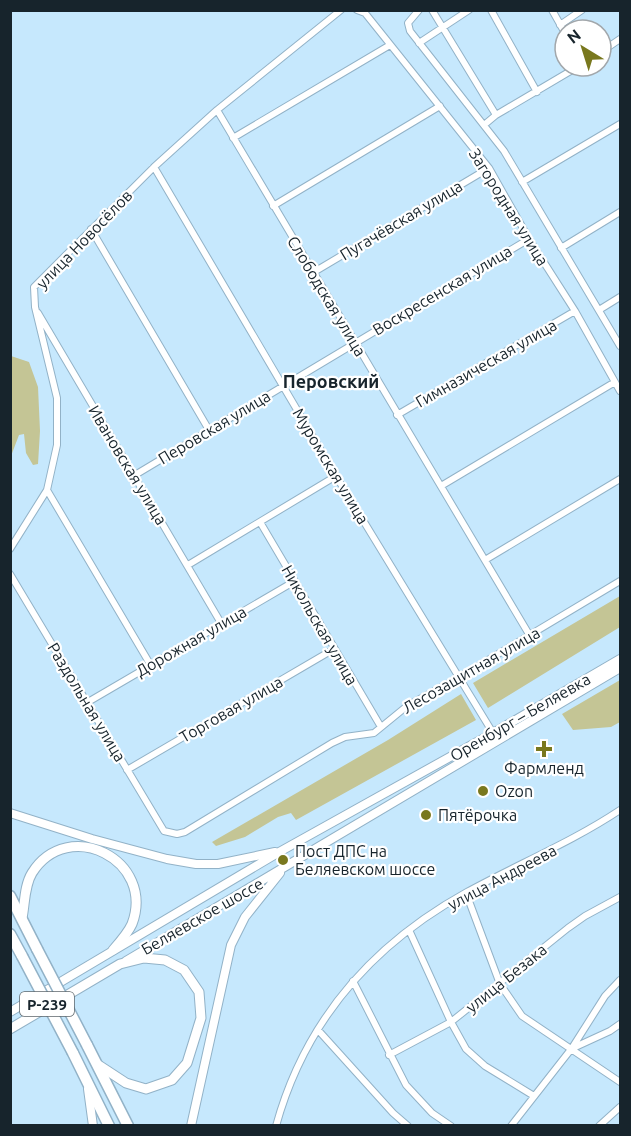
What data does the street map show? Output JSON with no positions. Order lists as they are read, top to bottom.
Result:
{
  "streets": {
    "highway": ["Р-239"],
    "main road": ["Оренбург – Беляевка", "Беляевское шоссе"],
    "street": [
      "Загородная улица",
      "Пугачёвская улица",
      "улица Новосёлов",
      "Воскресенская улица",
      "Слободская улица",
      "Гимназическая улица",
      "Перовская улица",
      "Ивановская улица",
      "Муромская улица",
      "Никольская улица",
      "Дорожная улица",
      "Лесозащитная улица",
      "Раздольная улица",
      "Торговая улица",
      "улица Андреева",
      "улица Безака"
    ]
  },
  "crossings": [
    ["Загородная улица", "Пугачёвская улица"],
    ["Загородная улица", "Воскресенская улица"],
    ["Загородная улица", "Гимназическая улица"],
    ["Пугачёвская улица", "Слободская улица"],
    ["улица Новосёлов", "Слободская улица"],
    ["улица Новосёлов", "Ивановская улица"],
    ["улица Новосёлов", "Муромская улица"],
    ["Воскресенская улица", "Слободская улица"],
    ["Воскресенская улица", "Перовская улица"],
    ["Слободская улица", "Гимназическая улица"],
    ["Слободская улица", "Перовская улица"],
    ["Слободская улица", "Лесозащитная улица"],
    ["Перовская улица", "Ивановская улица"],
    ["Перовская улица", "Муромская улица"],
    ["Ивановская улица", "Дорожная улица"],
    ["Муромская улица", "Лесозащитная улица"],
    ["Муромская улица", "Оренбург – Беляевка"],
    ["Никольская улица", "Дорожная улица"],
    ["Никольская улица", "Лесозащитная улица"],
    ["Никольская улица", "Торговая улица"],
    ["Дорожная улица", "Раздольная улица"],
    ["Лесозащитная улица", "Раздольная улица"],
    ["Раздольная улица", "Торговая улица"],
    ["Оренбург – Беляевка", "Беляевское шоссе"]
  ],
  "districts": ["Перовский"],
  "places": {
    "health": ["Фармленд"],
    "other": ["Ozon", "Пятёрочка", "Пост ДПС на Беляевском шоссе"]
  },
  "north": "top left"
}
